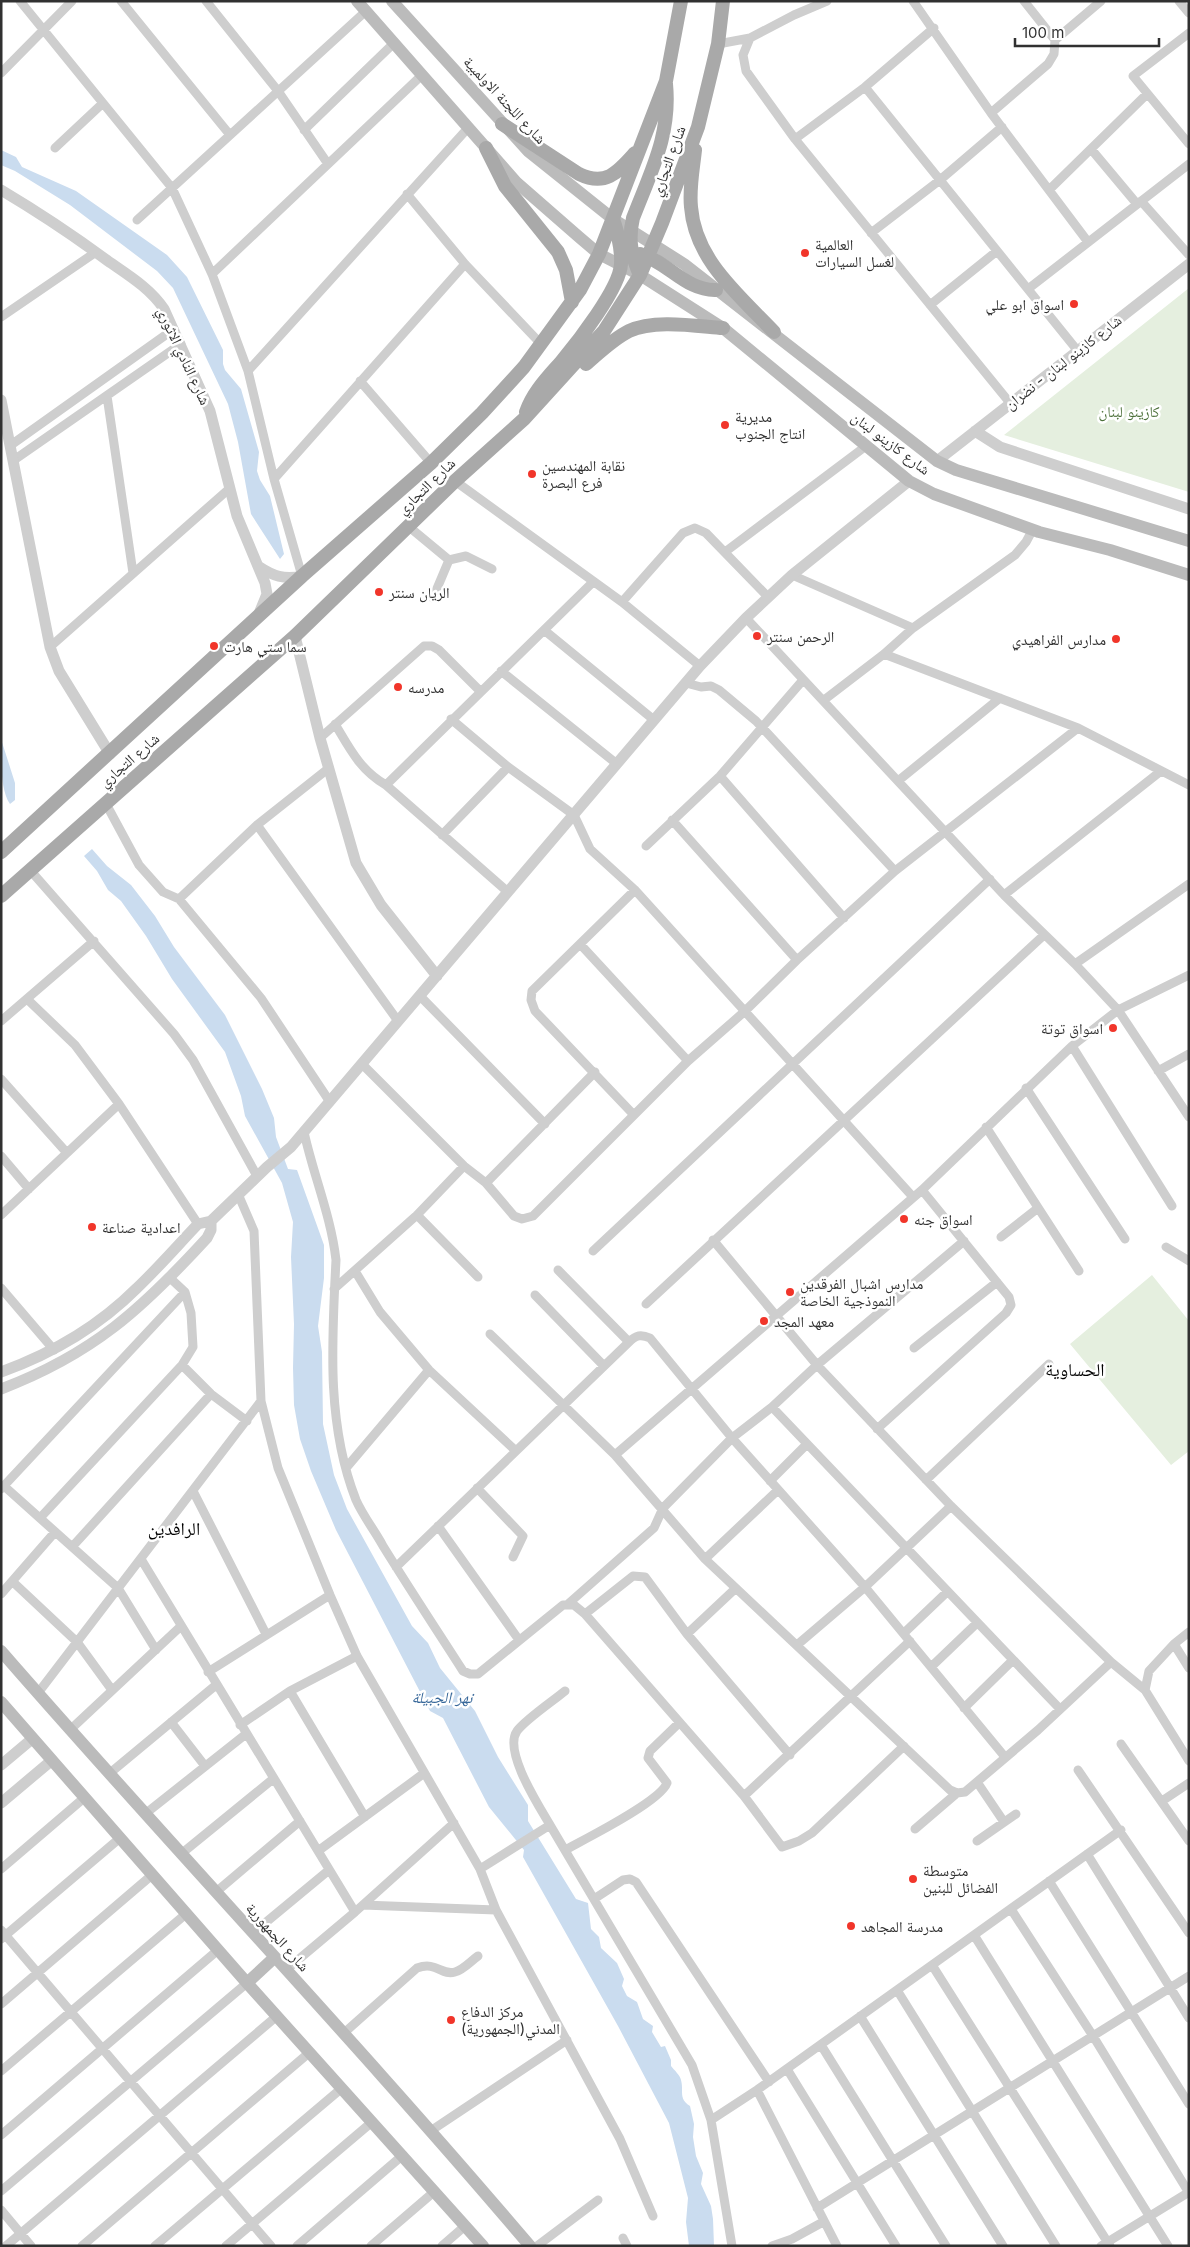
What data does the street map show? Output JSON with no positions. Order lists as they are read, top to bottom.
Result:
{
  "streets": {
    "main road": [
      "شارع اللجنة الاولمبية",
      "شارع التجاري",
      "شارع كازينو لبنان",
      "شارع الجمهورية"
    ],
    "street": ["شارع النادي الاثوري", "شارع كازينو لبنان - نضران"]
  },
  "crossings": [
    ["شارع اللجنة الاولمبية", "شارع التجاري"],
    ["شارع التجاري", "شارع النادي الاثوري"],
    ["شارع التجاري", "شارع كازينو لبنان"],
    ["شارع كازينو لبنان - نضران", "شارع كازينو لبنان"]
  ],
  "districts": ["الحساوية", "الرافدين"],
  "water": ["نهر الجبيلة"],
  "parks": ["كازينو لبنان"],
  "places": [
    "العالمية لغسل السيارات",
    "اسواق ابو علي",
    "مديرية انتاج الجنوب",
    "نقابة المهندسين فرع البصرة",
    "الريان سنتر",
    "الرحمن سنتر",
    "مدارس الفراهيدي",
    "سما ستي هارت",
    "مدرسه",
    "اسواق توتة",
    "اسواق جنه",
    "اعدادية صناعة",
    "مدارس اشبال الفرقدين النموذجية الخاصة",
    "معهد المجد",
    "متوسطة الفضائل للبنين",
    "مدرسة المجاهد",
    "مركز الدفاع المدني(الجمهورية)"
  ],
  "scale_bar": "100 m"
}
